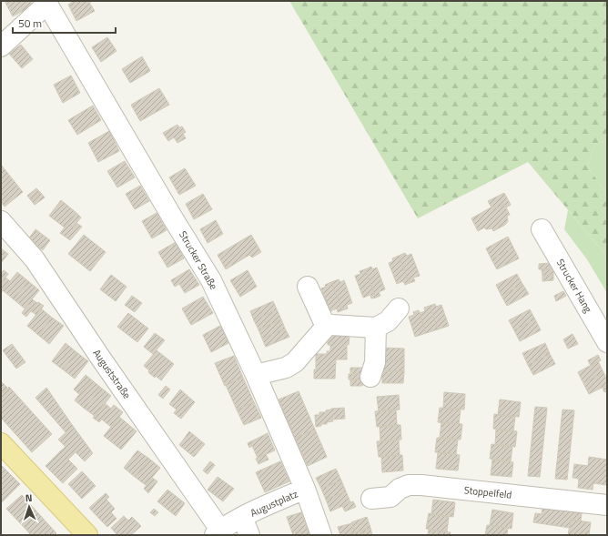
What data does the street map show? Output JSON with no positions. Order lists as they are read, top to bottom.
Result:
{
  "streets": {
    "street": [
      "Strucker Straße",
      "Strucker Hang",
      "Auguststraße",
      "Stoppelfeld",
      "Augustplatz"
    ]
  },
  "crossings": [
    ["Strucker Straße", "Augustplatz"],
    ["Auguststraße", "Augustplatz"]
  ],
  "scale_bar": "50 m",
  "north": "top"
}
